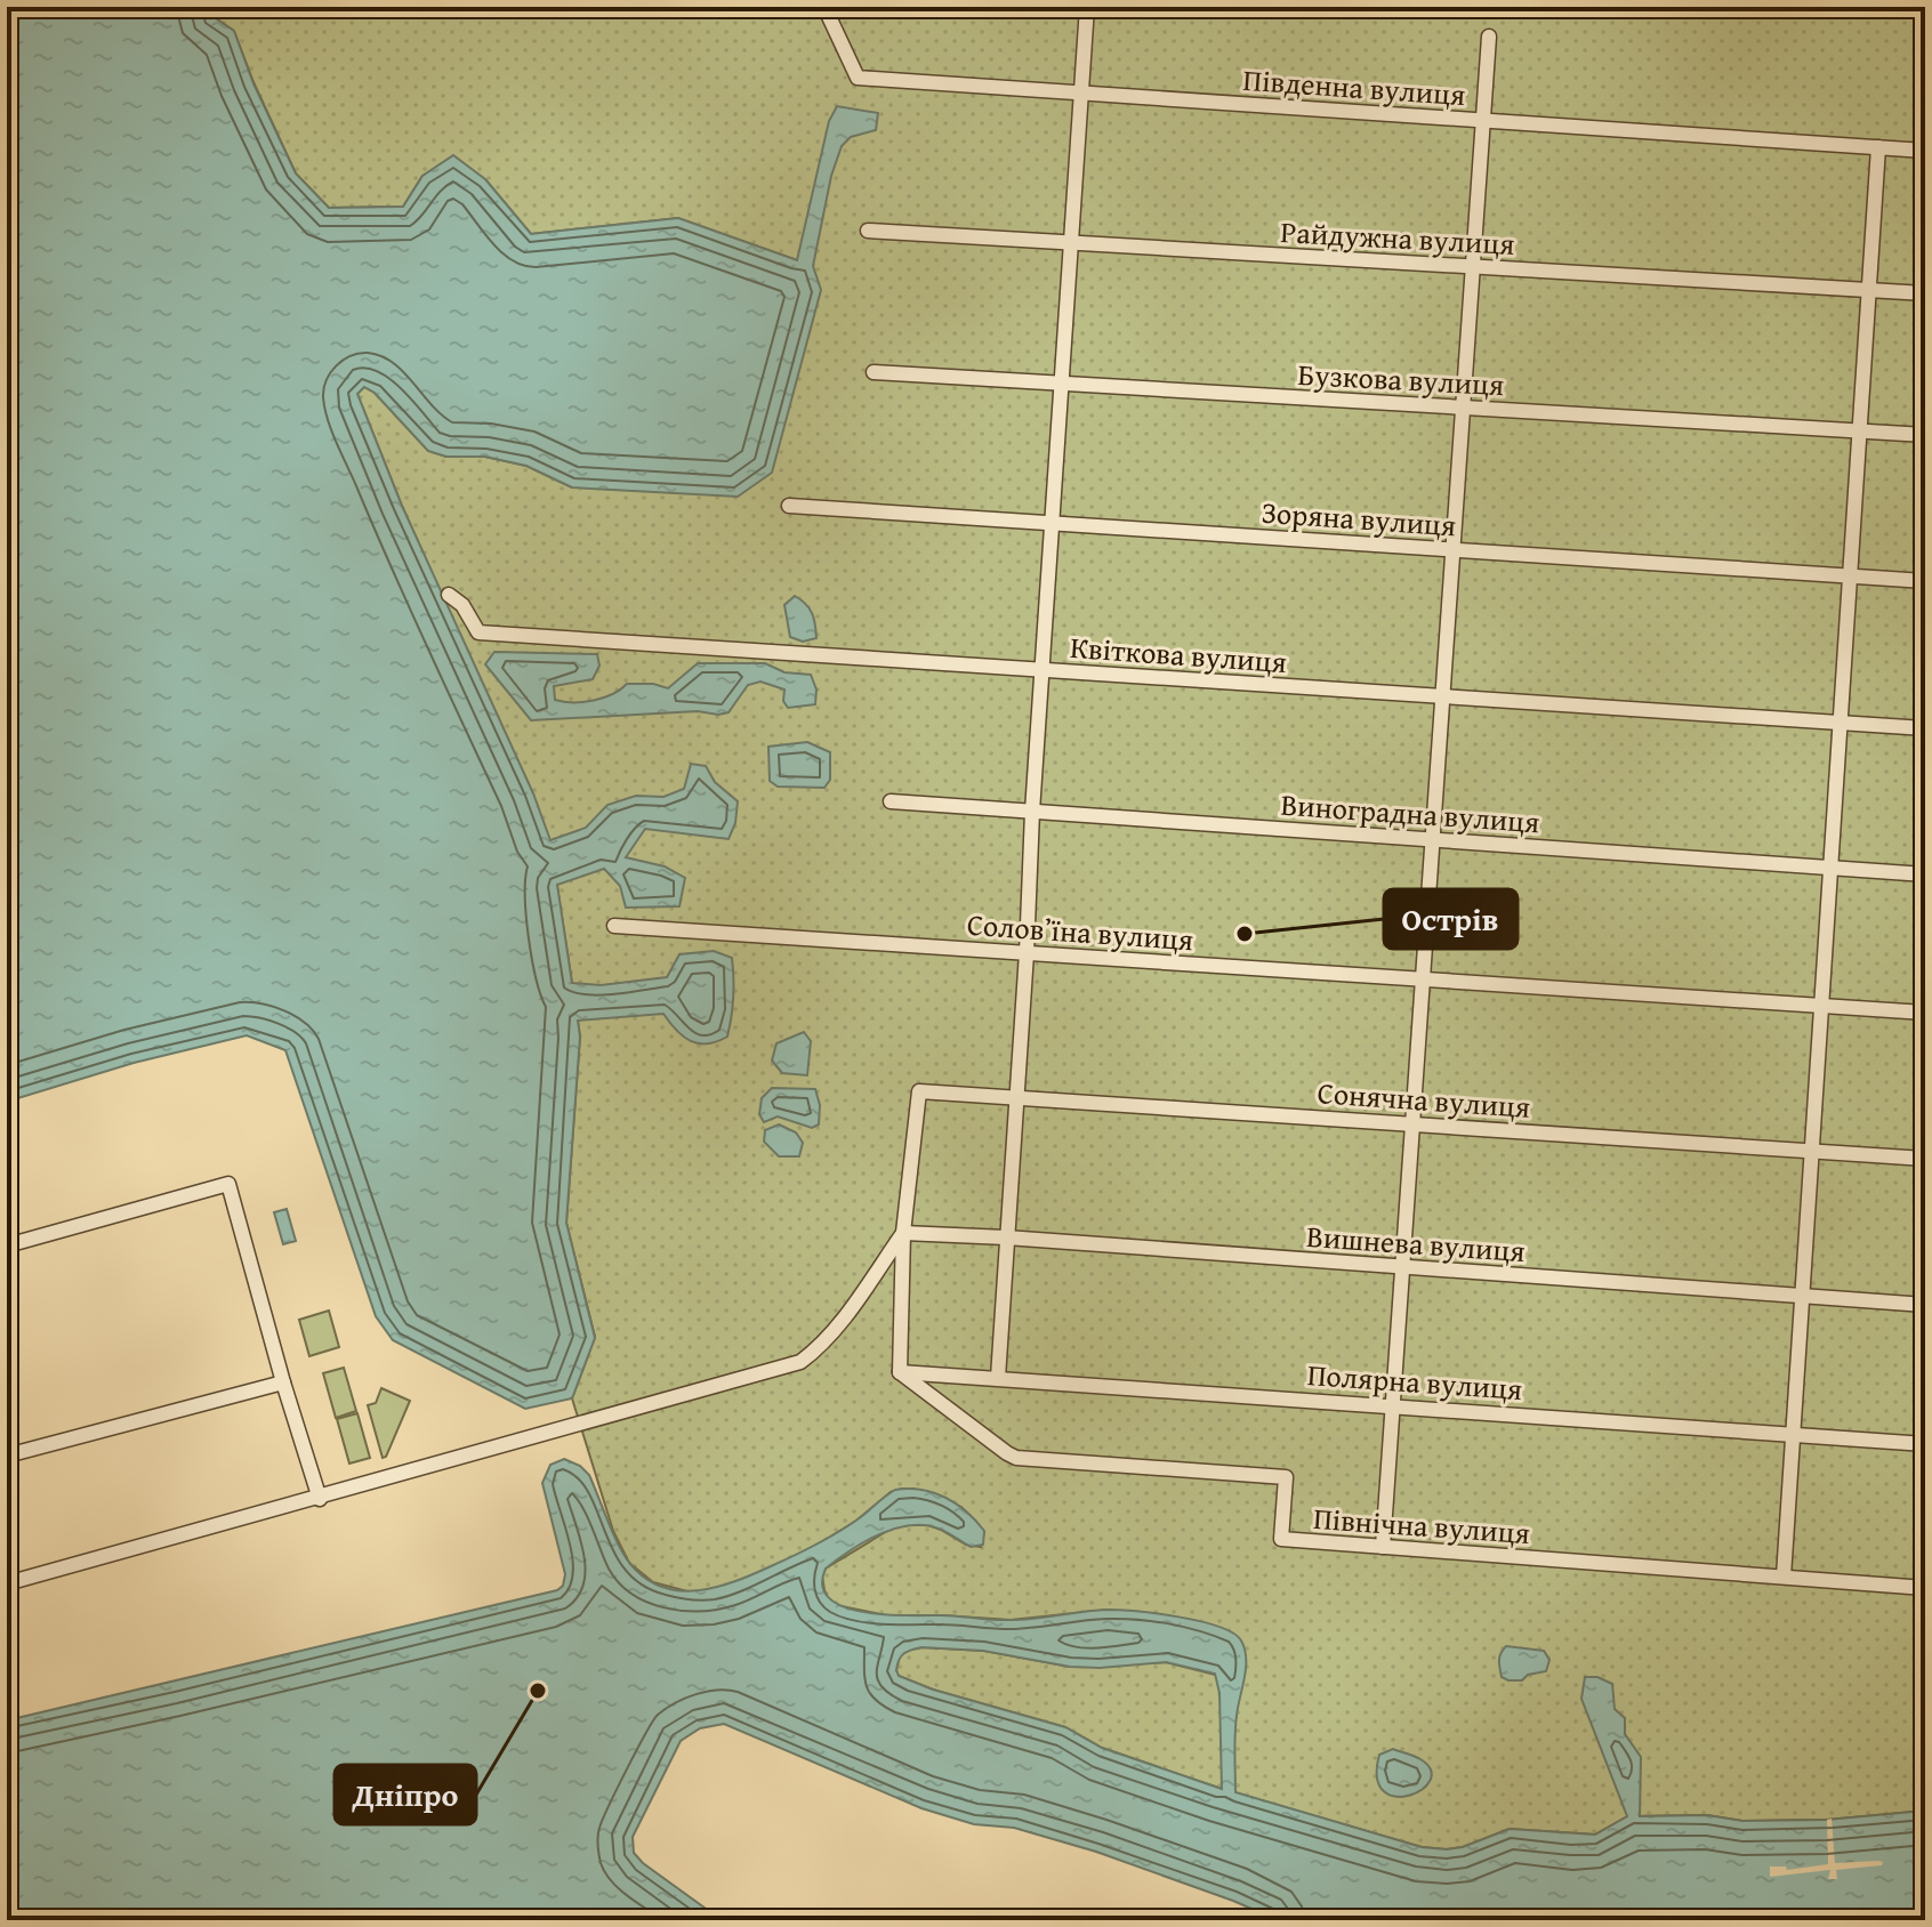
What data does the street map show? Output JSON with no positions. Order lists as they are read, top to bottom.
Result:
{
  "streets": {
    "street": [
      "Південна вулиця",
      "Райдужна вулиця",
      "Бузкова вулиця",
      "Зоряна вулиця",
      "Квіткова вулиця",
      "Виноградна вулиця",
      "Соловʼїна вулиця",
      "Сонячна вулиця",
      "Вишнева вулиця",
      "Полярна вулиця",
      "Північна вулиця"
    ]
  },
  "crossings": [
    ["Сонячна вулиця", "Вишнева вулиця"],
    ["Полярна вулиця", "Північна вулиця"]
  ],
  "places": ["Острів", "Дніпро"]
}
